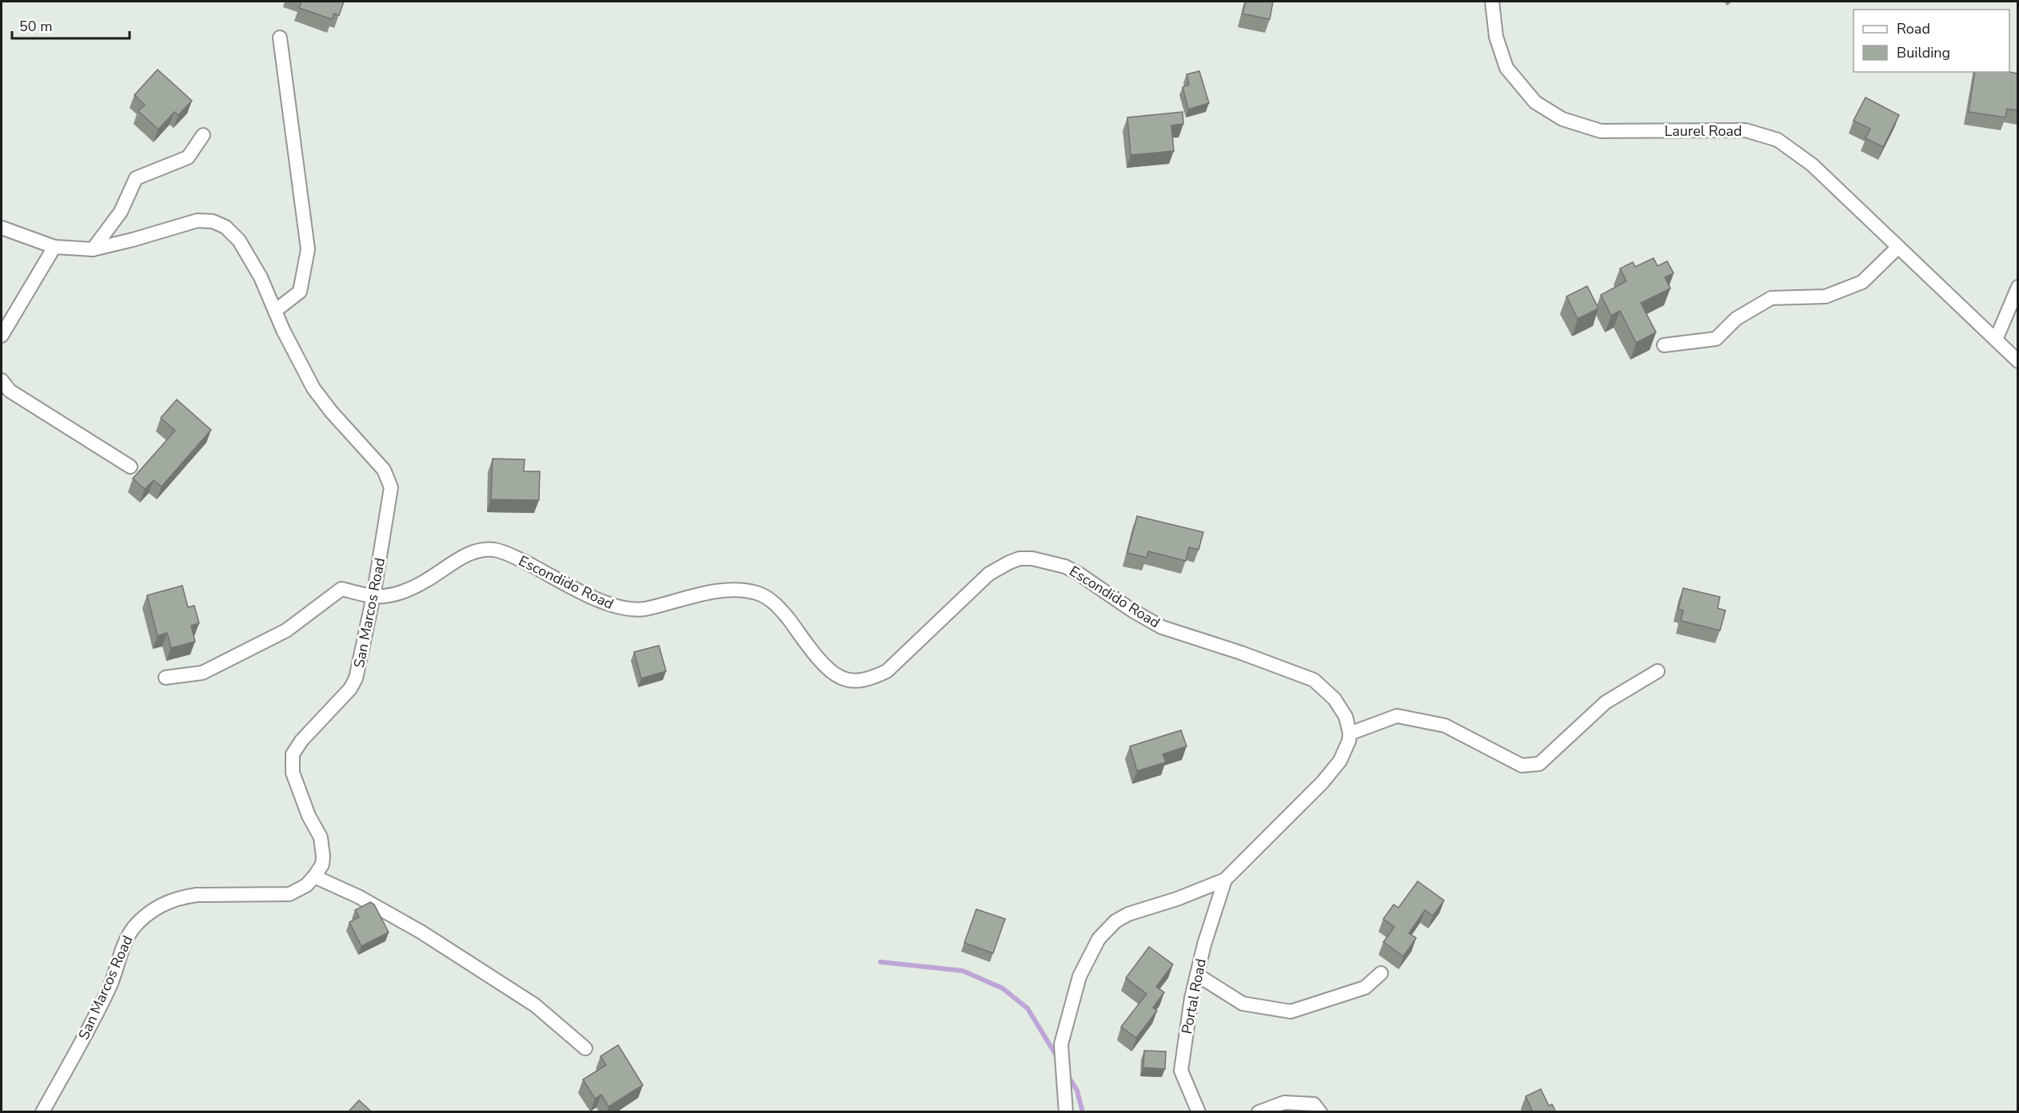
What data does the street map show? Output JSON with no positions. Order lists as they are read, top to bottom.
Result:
{
  "streets": {
    "street": [
      "Laurel Road",
      "Escondido Road",
      "San Marcos Road",
      "Portal Road"
    ]
  },
  "crossings": [
    ["Escondido Road", "San Marcos Road"]
  ],
  "legend": ["Road", "Building"],
  "scale_bar": "50 m"
}
